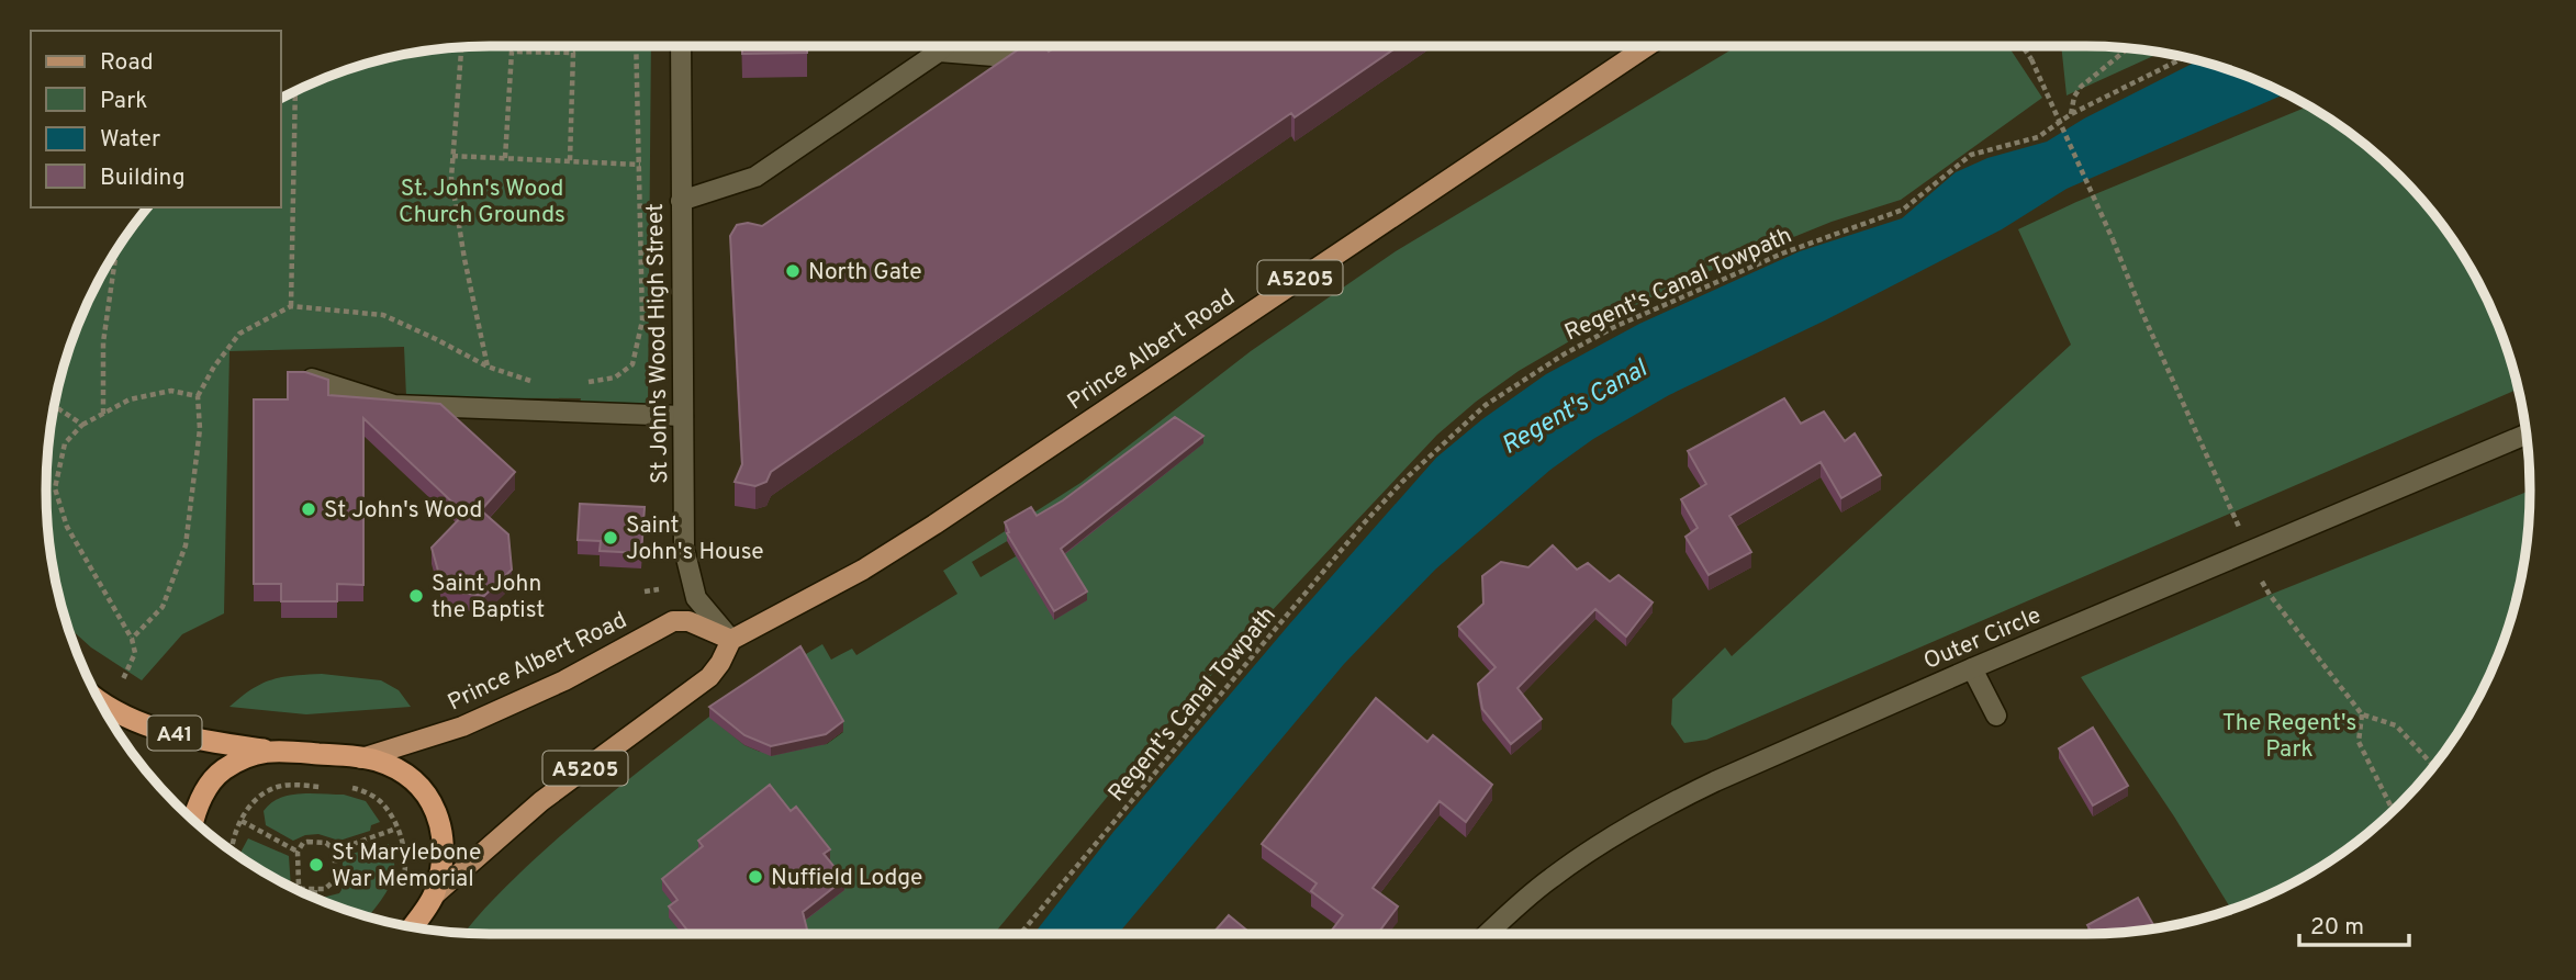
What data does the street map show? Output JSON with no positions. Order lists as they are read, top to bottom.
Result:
{
  "streets": {
    "highway": ["A41"],
    "main road": ["A5205", "Prince Albert Road"],
    "street": ["St John's Wood High Street", "Outer Circle"],
    "path": ["Regent's Canal Towpath"]
  },
  "crossings": [
    ["A5205", "St John's Wood High Street"],
    ["A5205", "Prince Albert Road"],
    ["A5205", "A41"],
    ["St John's Wood High Street", "Prince Albert Road"],
    ["Prince Albert Road", "A41"]
  ],
  "water": ["Regent's Canal"],
  "parks": ["St. John's Wood Church Grounds", "The Regent's Park"],
  "places": [
    "North Gate",
    "St John's Wood",
    "Saint John's House",
    "Saint John the Baptist",
    "St Marylebone War Memorial",
    "Nuffield Lodge"
  ],
  "legend": [
    "Road",
    "Park",
    "Water",
    "Building"
  ],
  "scale_bar": "20 m"
}
